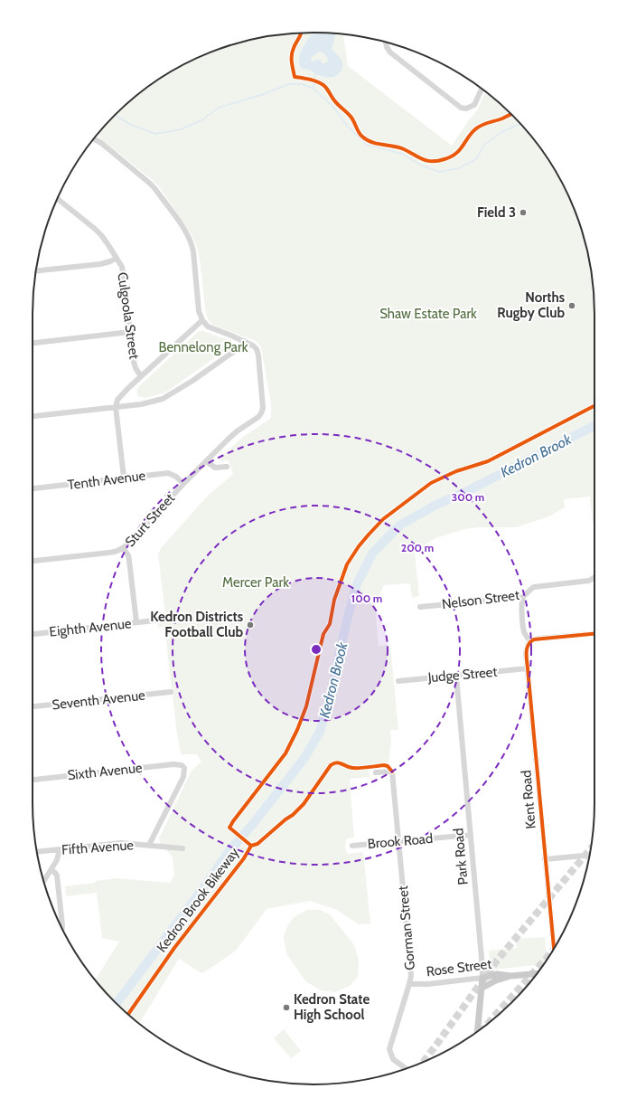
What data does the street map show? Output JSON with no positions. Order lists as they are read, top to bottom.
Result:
{
  "streets": {
    "main road": ["Park Road", "Rose Street"],
    "street": [
      "Culgoola Street",
      "Tenth Avenue",
      "Sturt Street",
      "Nelson Street",
      "Eighth Avenue",
      "Judge Street",
      "Seventh Avenue",
      "Sixth Avenue",
      "Kent Road",
      "Brook Road",
      "Fifth Avenue",
      "Gorman Street"
    ],
    "cycle path": ["Kedron Brook Bikeway"]
  },
  "crossings": [
    ["Tenth Avenue", "Sturt Street"],
    ["Sturt Street", "Eighth Avenue"],
    ["Judge Street", "Kent Road"],
    ["Judge Street", "Park Road"],
    ["Sixth Avenue", "Fifth Avenue"],
    ["Brook Road", "Park Road"],
    ["Brook Road", "Gorman Street"],
    ["Park Road", "Rose Street"],
    ["Gorman Street", "Rose Street"]
  ],
  "water": ["Kedron Brook"],
  "parks": ["Shaw Estate Park", "Bennelong Park", "Mercer Park"],
  "places": [
    "Field 3",
    "Norths Rugby Club",
    "Kedron Districts Football Club",
    "Kedron State High School"
  ],
  "rings": ["300 m", "200 m", "100 m"]
}
